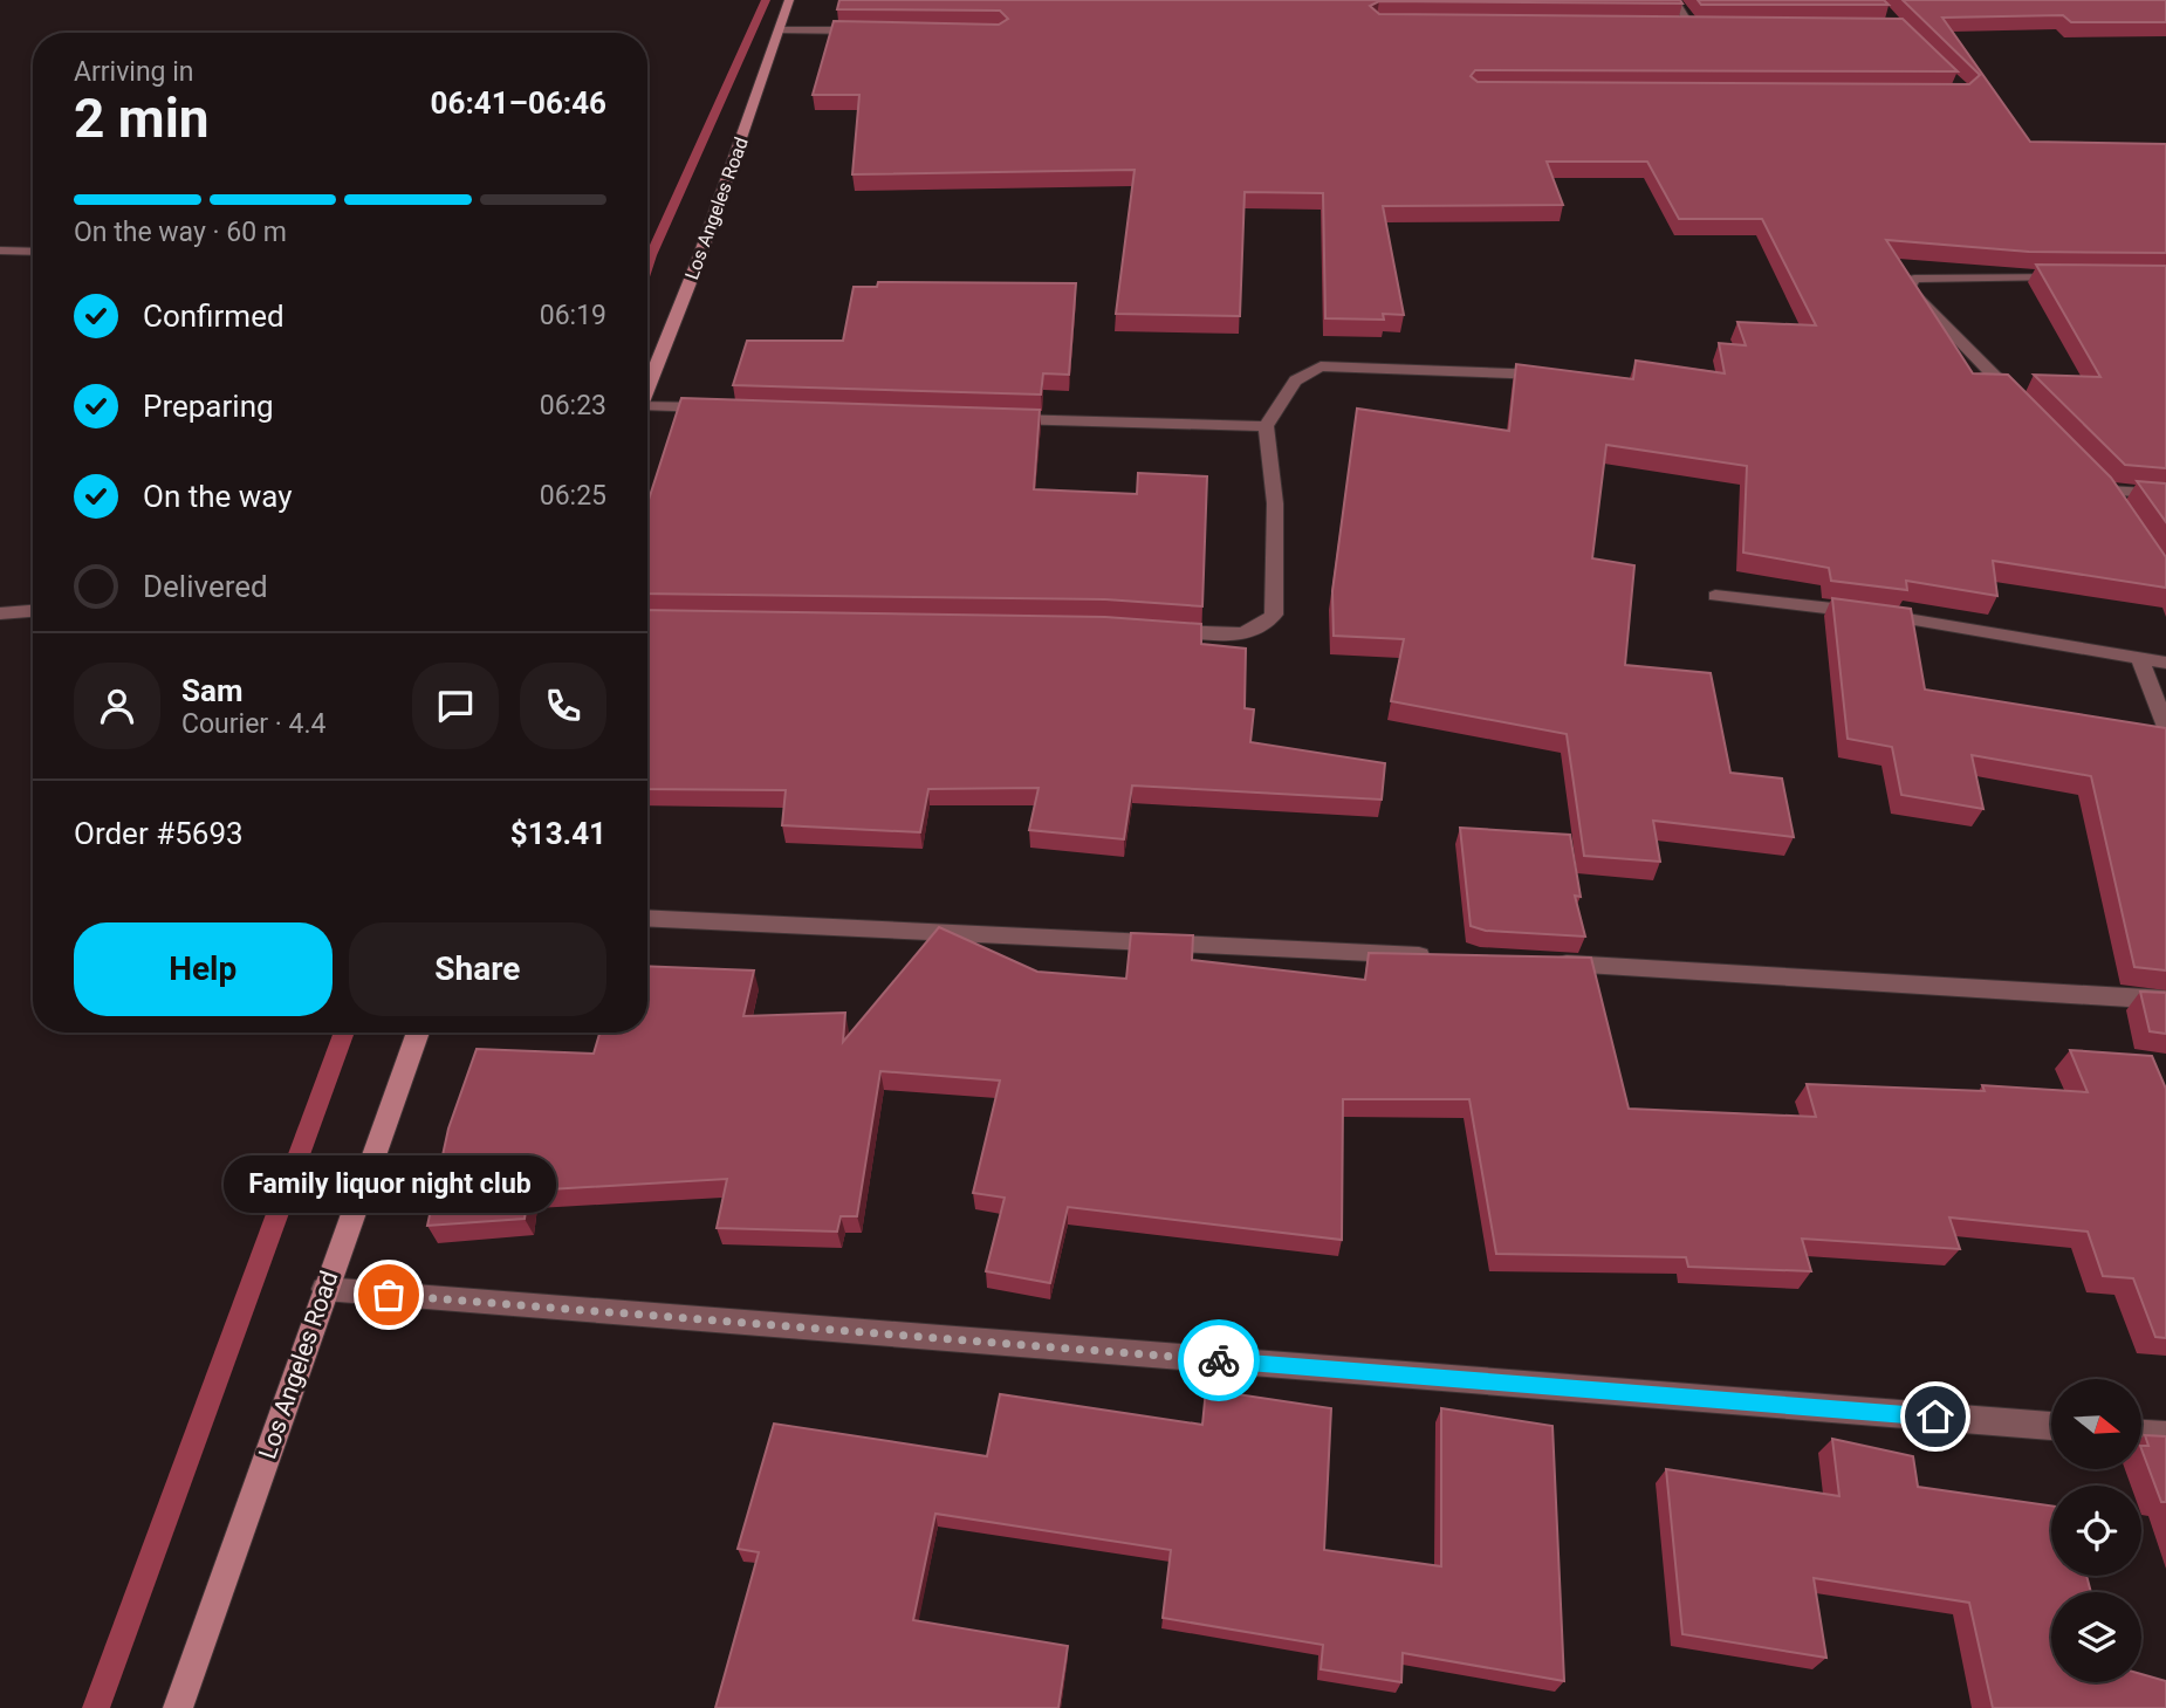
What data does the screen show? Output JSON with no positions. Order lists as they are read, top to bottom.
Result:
{
  "streets": {
    "main road": ["Los Angeles Road"]
  },
  "places": ["Family liquor night club"],
  "north": "right",
  "page": {
    "heading": ["2 min", "Arriving in", "06:41–06:46"],
    "panel": [
      "Sam",
      "Courier · 4.4",
      "Order #5693",
      "$13.41"
    ],
    "bar": "On the way · 60 m",
    "list": [
      ["Confirmed", "06:19"],
      ["Preparing", "06:23"],
      ["On the way", "06:25"],
      "Delivered"
    ],
    "buttons": ["Help", "Share"],
    "bubble": "Family liquor night club"
  }
}
